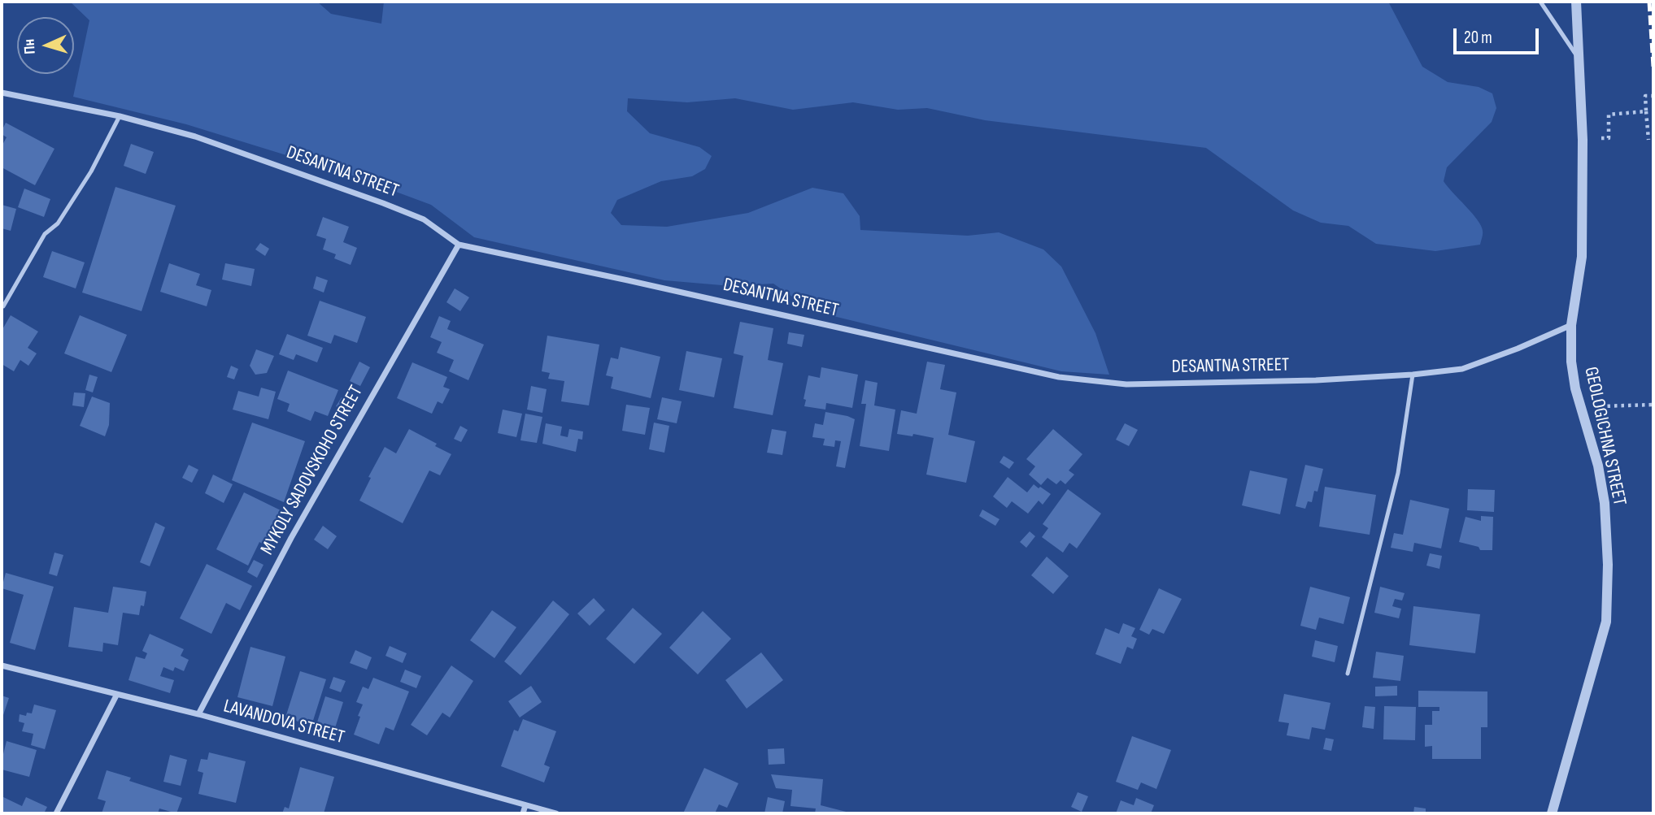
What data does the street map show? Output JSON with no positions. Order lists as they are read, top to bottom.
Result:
{
  "streets": {
    "street": [
      "DESANTNA STREET",
      "GEOLOGICHNA STREET",
      "MYKOLY SADOVSKOHO STREET",
      "LAVANDOVA STREET"
    ]
  },
  "crossings": [
    ["DESANTNA STREET", "GEOLOGICHNA STREET"],
    ["DESANTNA STREET", "MYKOLY SADOVSKOHO STREET"],
    ["MYKOLY SADOVSKOHO STREET", "LAVANDOVA STREET"]
  ],
  "scale_bar": "20 m",
  "north": "left"
}
